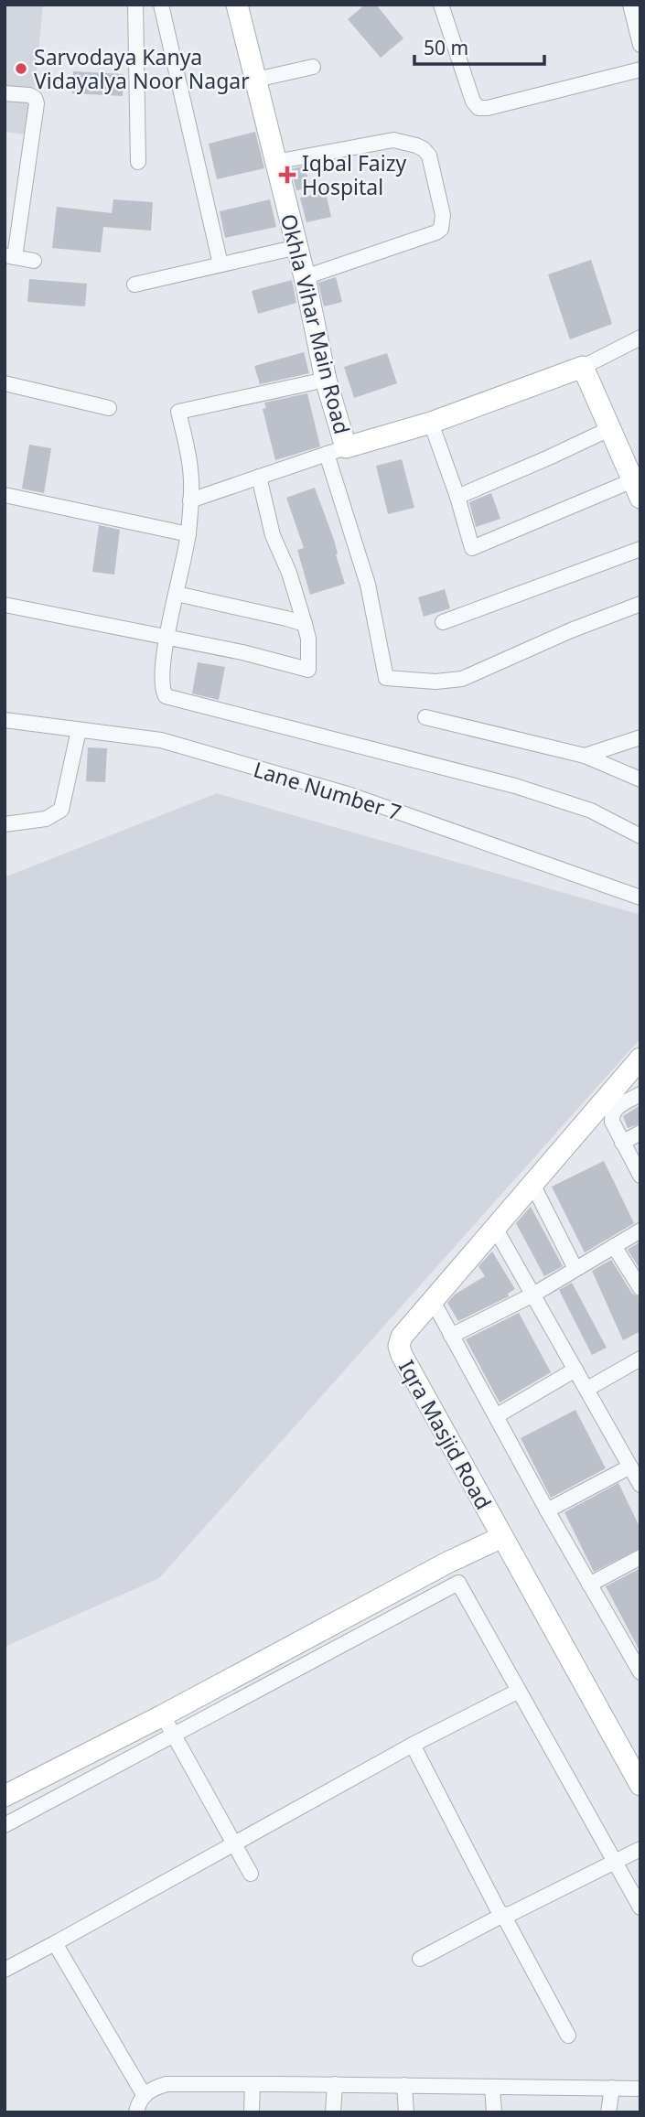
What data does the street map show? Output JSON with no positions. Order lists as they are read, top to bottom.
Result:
{
  "streets": {
    "street": ["Okhla Vihar Main Road", "Lane Number 7", "Iqra Masjid Road"]
  },
  "places": {
    "other": ["Sarvodaya Kanya Vidayalya Noor Nagar"],
    "health": ["Iqbal Faizy Hospital"]
  },
  "scale_bar": "50 m"
}
